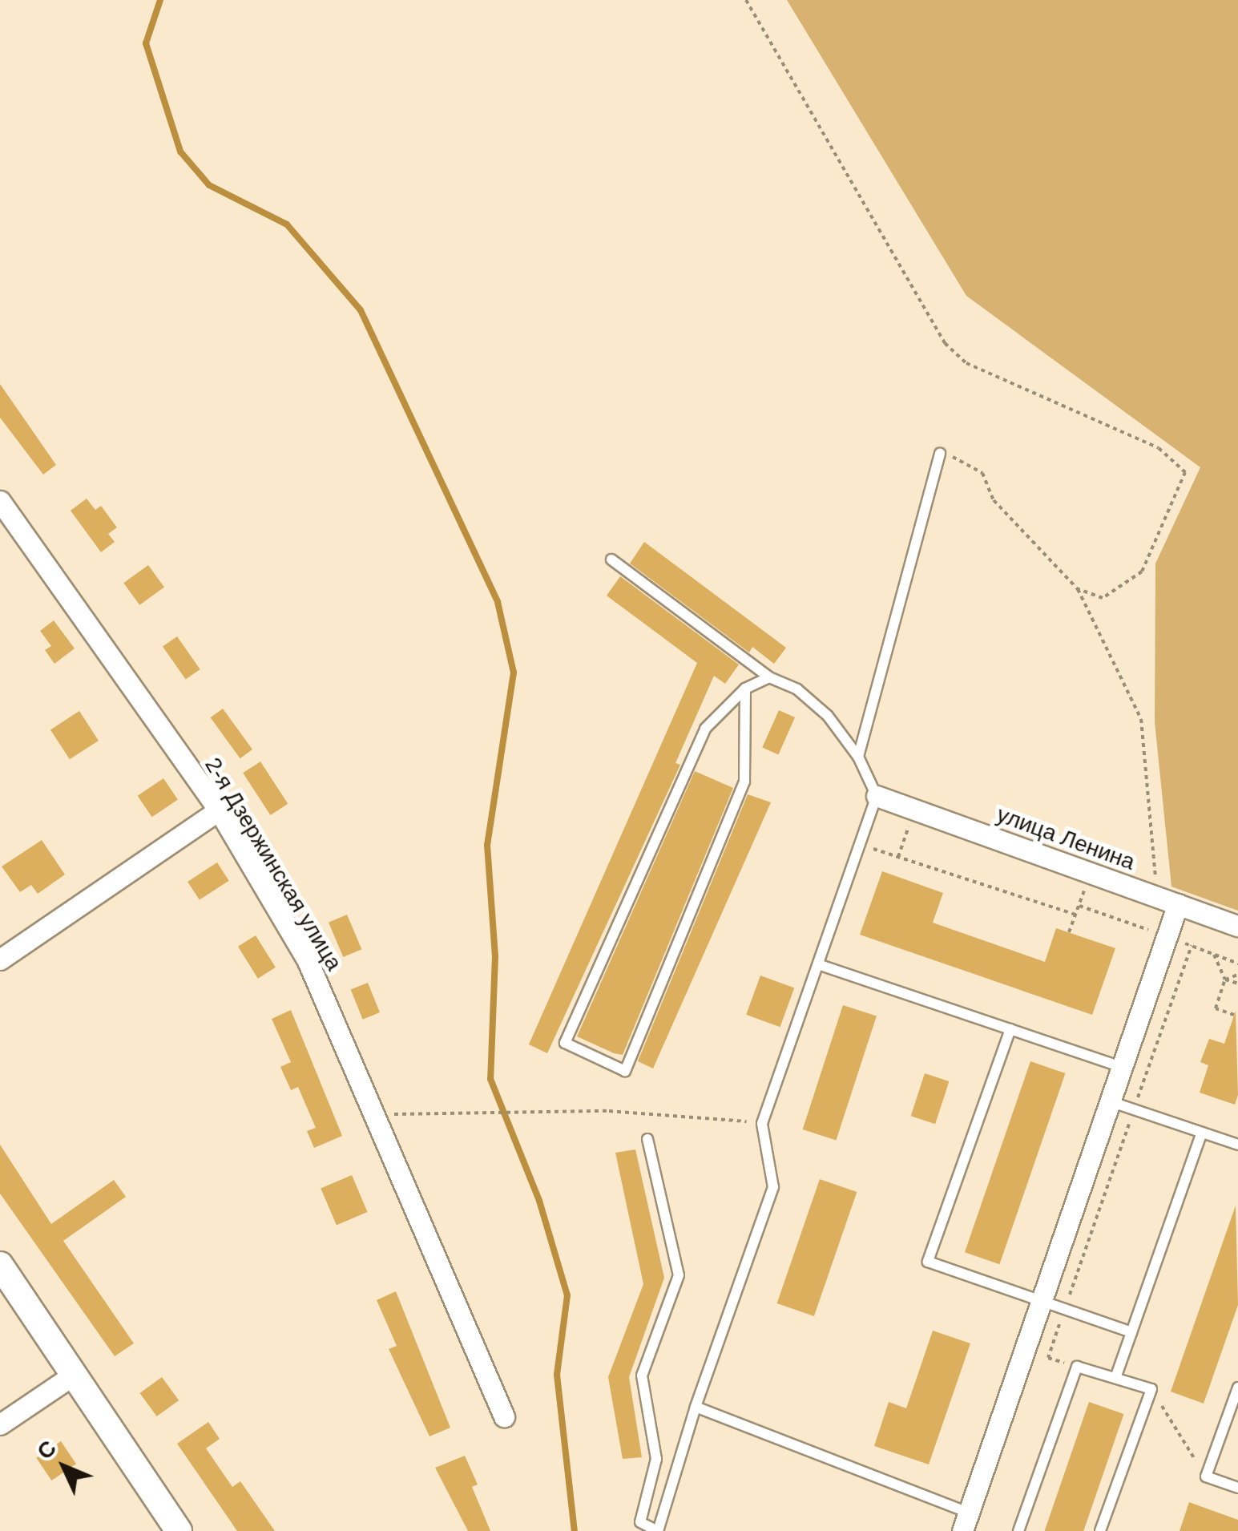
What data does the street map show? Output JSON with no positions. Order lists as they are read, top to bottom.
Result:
{
  "streets": {
    "street": ["улица Ленина", "2-я Дзержинская улица"]
  },
  "north": "top left"
}
